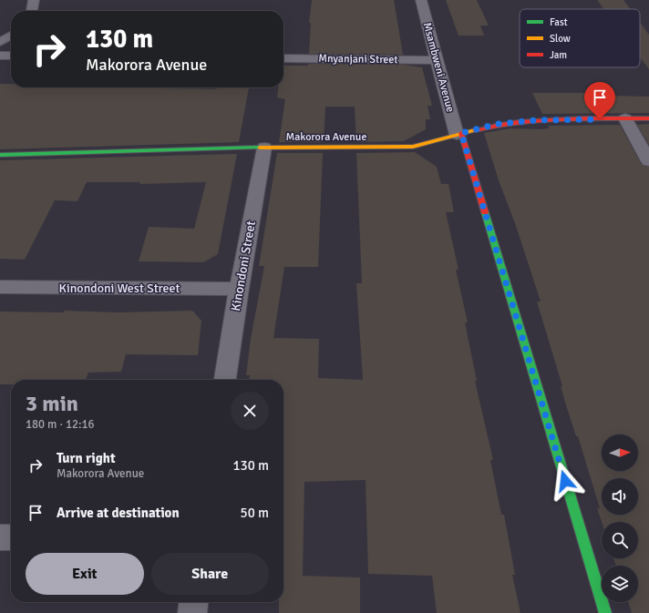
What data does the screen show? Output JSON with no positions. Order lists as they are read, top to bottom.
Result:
{
  "streets": {
    "street": [
      "Mnyanjani Street",
      "Msambweni Avenue",
      "Makorora Avenue",
      "Kinondoni Street",
      "Kinondoni West Street"
    ]
  },
  "crossings": [
    ["Mnyanjani Street", "Msambweni Avenue"],
    ["Msambweni Avenue", "Makorora Avenue"],
    ["Makorora Avenue", "Kinondoni Street"],
    ["Kinondoni Street", "Kinondoni West Street"]
  ],
  "legend": ["Fast", "Slow", "Jam"],
  "north": "right",
  "page": {
    "turn": ["130 m", "Makorora Avenue"],
    "heading": ["3 min", "180 m · 12:16"],
    "list": [
      {
        "name": "Turn right",
        "note": "Makorora Avenue",
        "value": "130 m"
      },
      {
        "name": "Arrive at destination",
        "value": "50 m"
      }
    ],
    "buttons": ["Exit", "Share"]
  }
}
